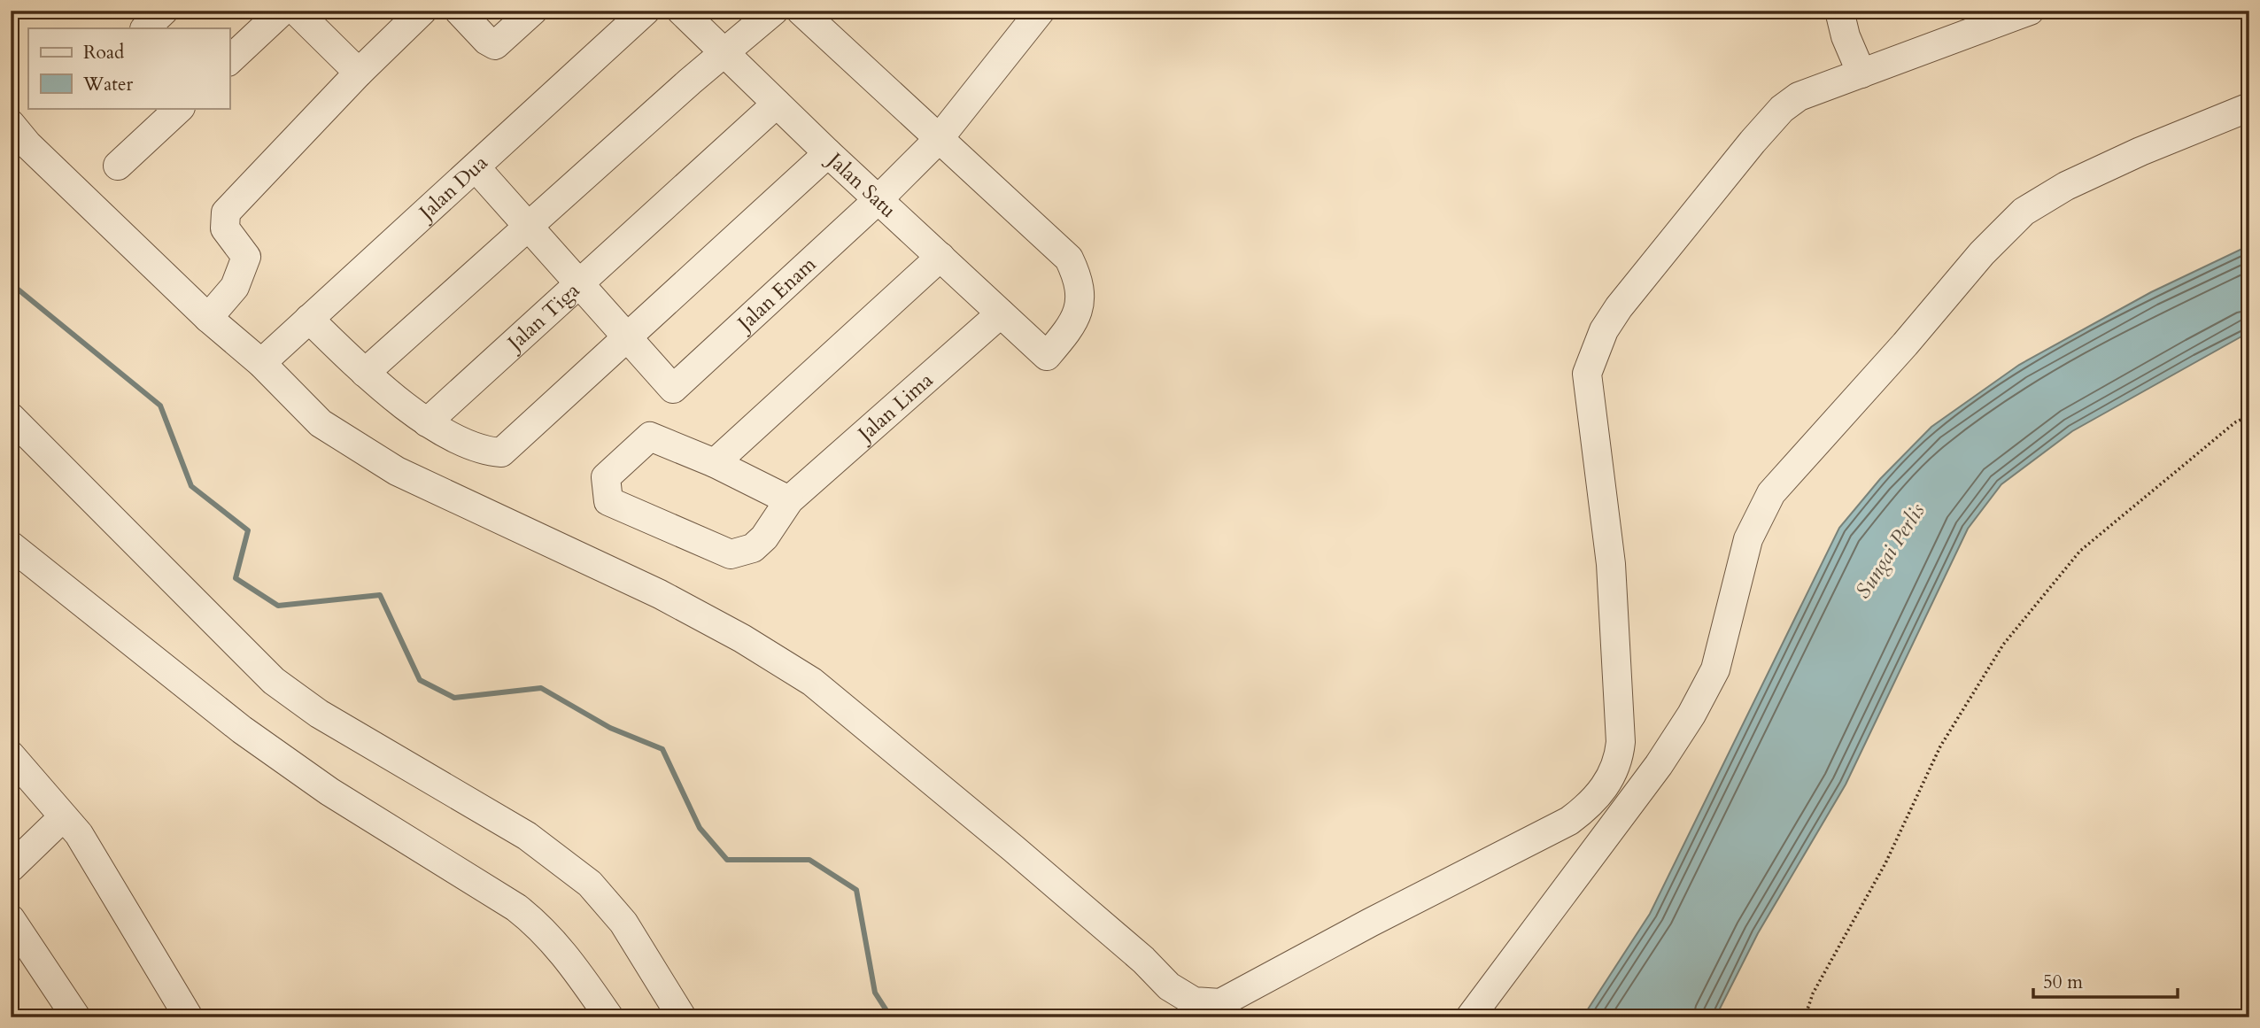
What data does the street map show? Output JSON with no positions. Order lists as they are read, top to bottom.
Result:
{
  "streets": {
    "street": [
      "Jalan Satu",
      "Jalan Dua",
      "Jalan Enam",
      "Jalan Tiga",
      "Jalan Lima"
    ]
  },
  "crossings": [
    ["Jalan Satu", "Jalan Enam"],
    ["Jalan Satu", "Jalan Tiga"],
    ["Jalan Satu", "Jalan Lima"]
  ],
  "water": ["Sungai Perlis"],
  "legend": ["Road", "Water"],
  "scale_bar": "50 m"
}
